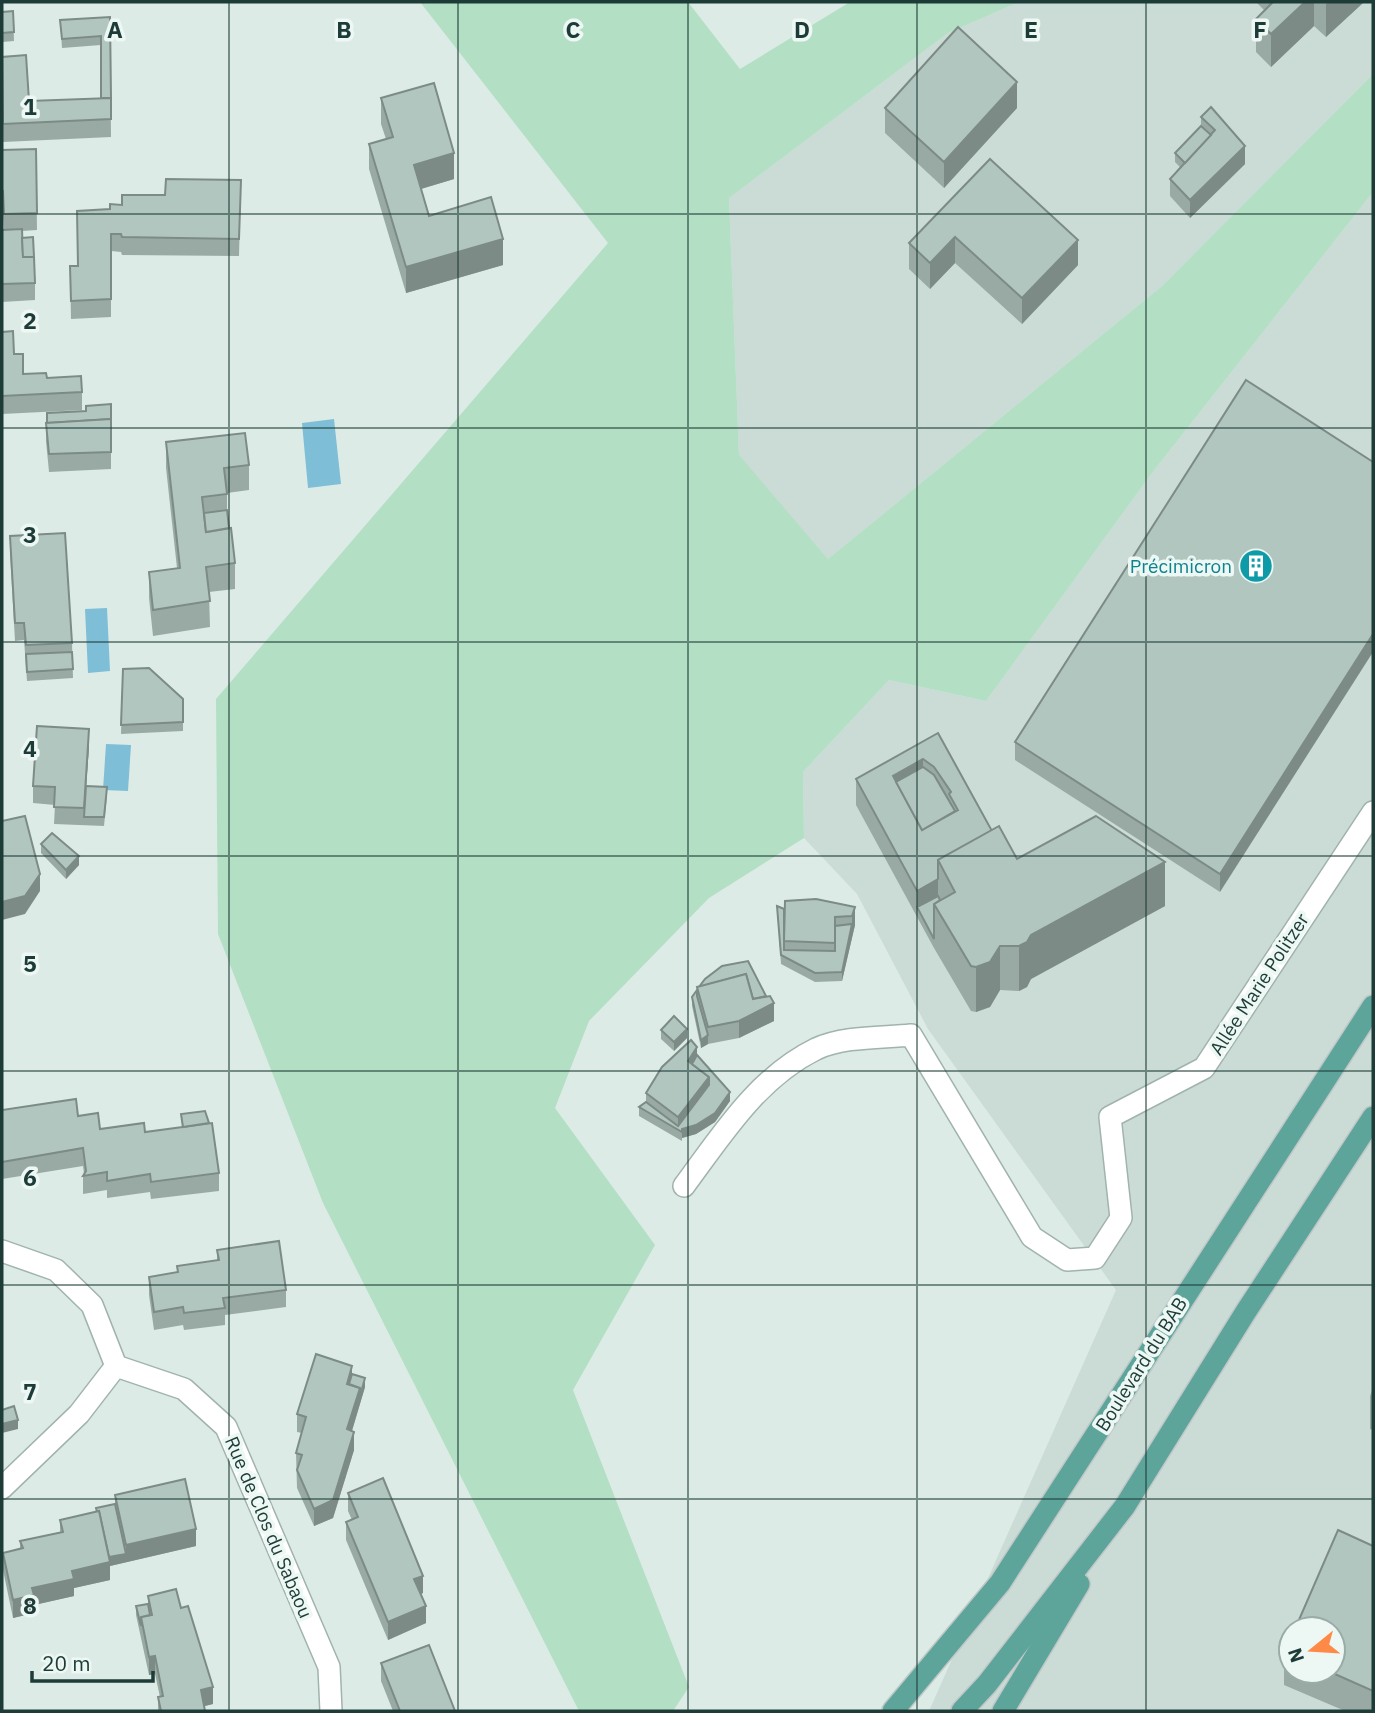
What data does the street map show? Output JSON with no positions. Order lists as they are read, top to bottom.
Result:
{
  "streets": {
    "main road": ["Boulevard du BAB"],
    "street": ["Allée Marie Politzer", "Rue de Clos du Sabaou"]
  },
  "places": {
    "building": ["Précimicron"]
  },
  "scale_bar": "20 m",
  "north": "left",
  "grid": {
    "columns": [
      "A",
      "B",
      "C",
      "D",
      "E",
      "F"
    ],
    "rows": [
      "1",
      "2",
      "3",
      "4",
      "5",
      "6",
      "7",
      "8"
    ]
  }
}
